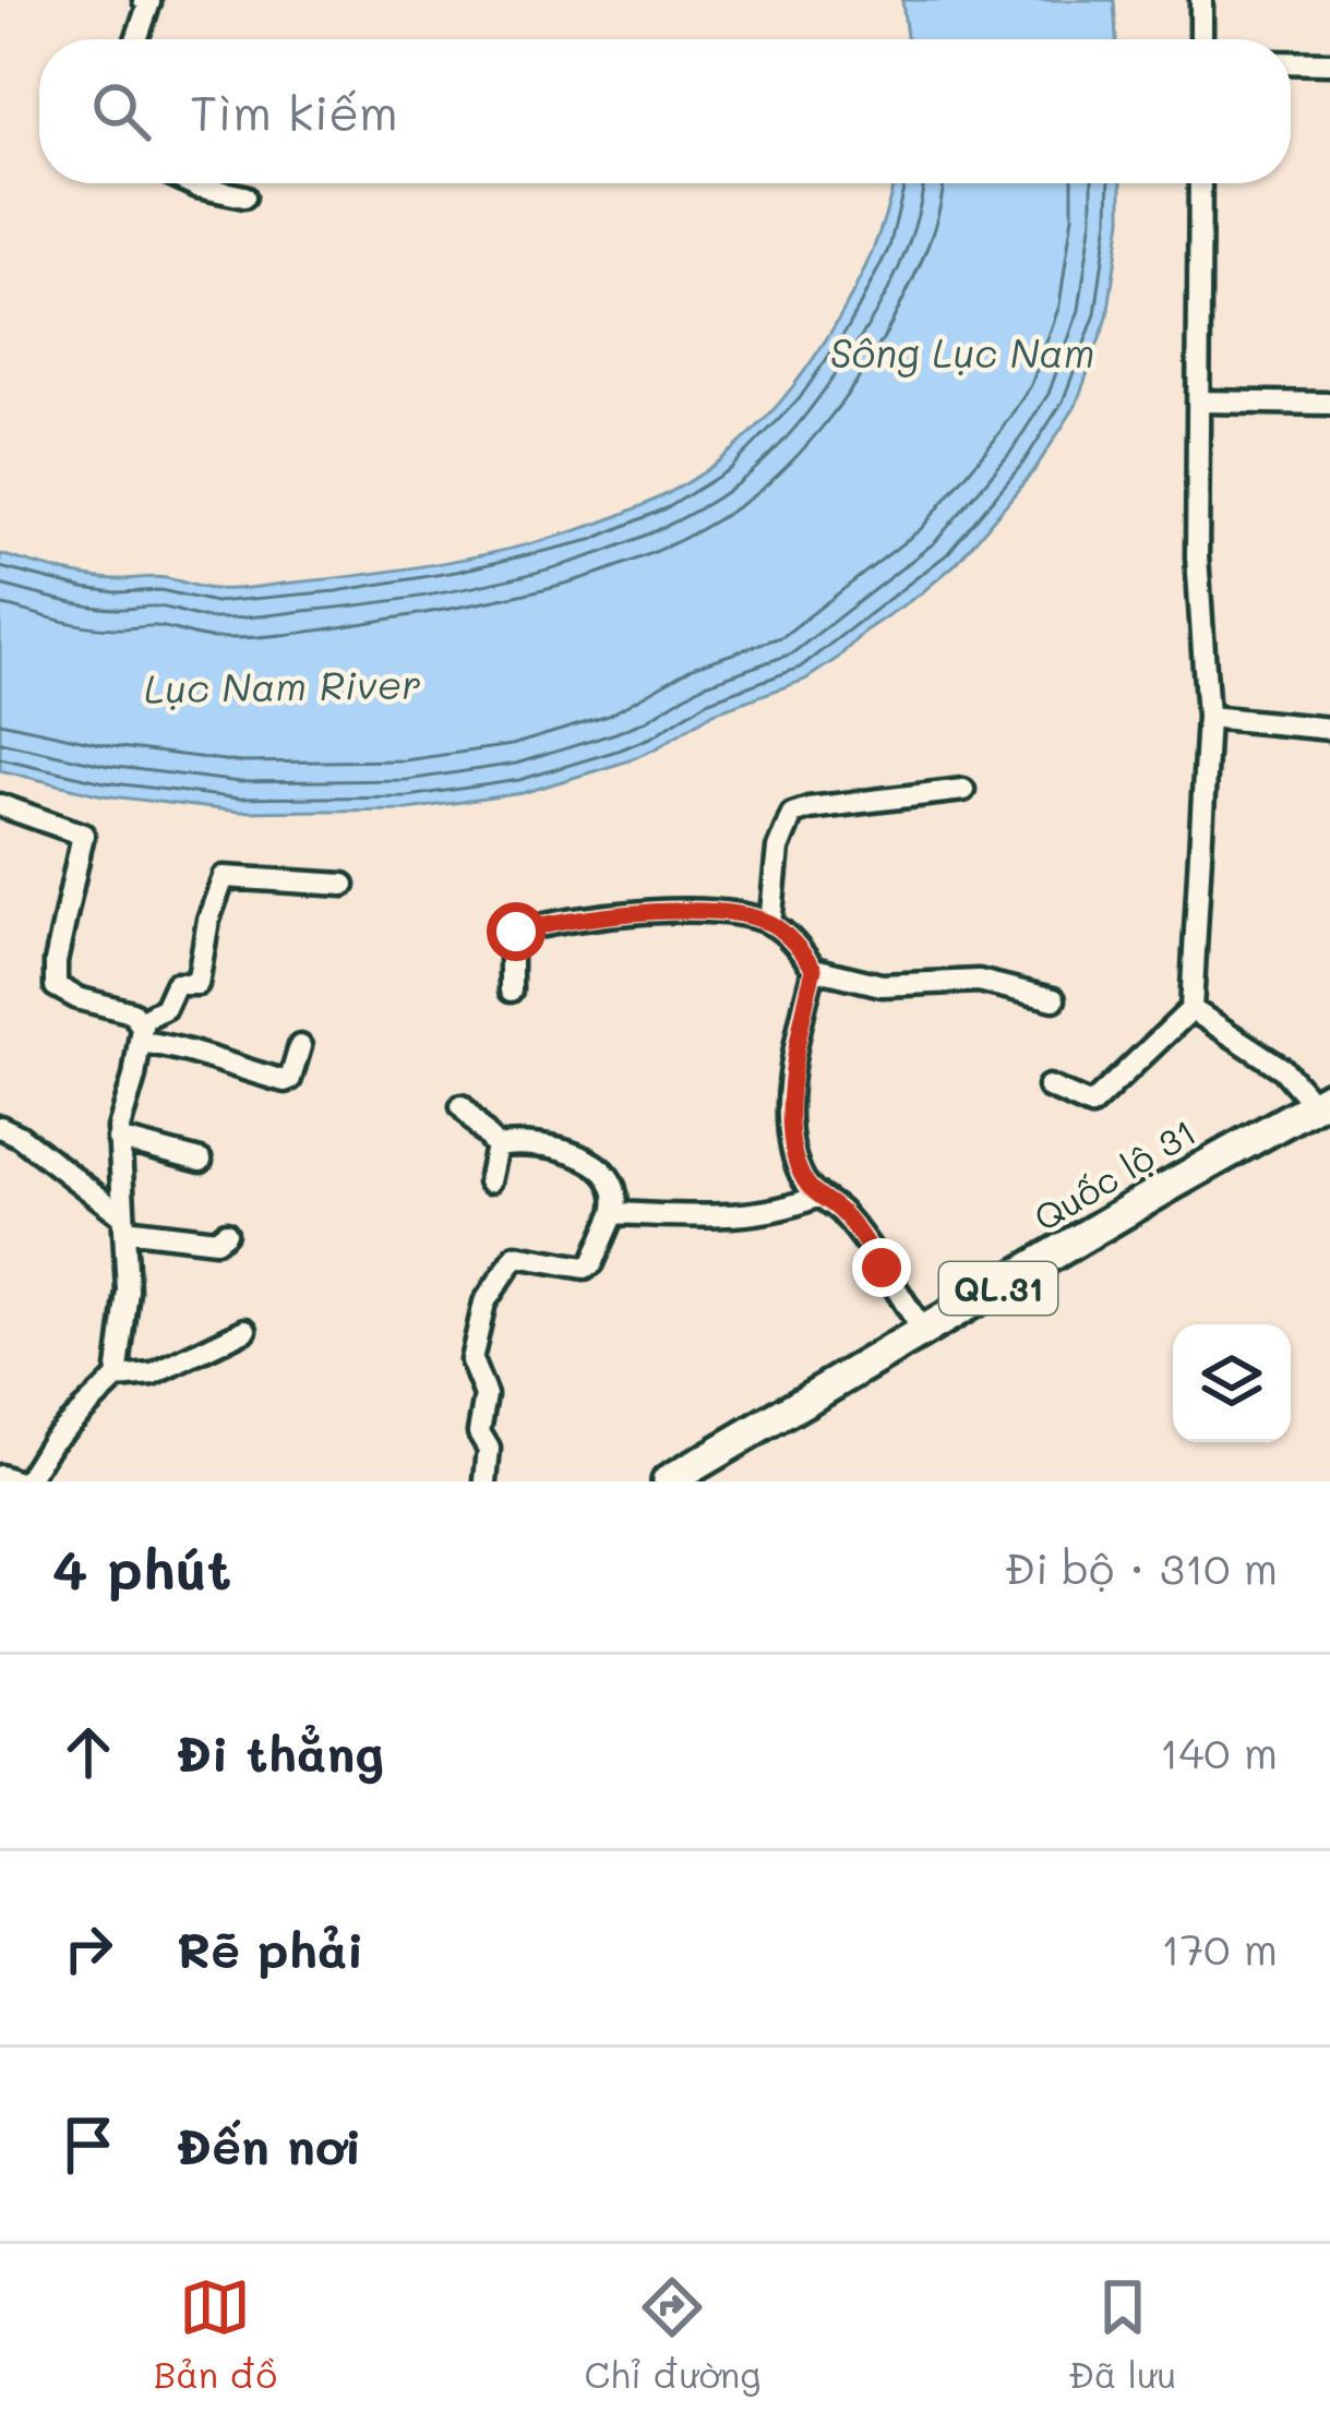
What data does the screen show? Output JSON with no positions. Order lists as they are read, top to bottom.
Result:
{
  "streets": {
    "highway": ["Quốc lộ 31", "QL.31"]
  },
  "water": ["Sông Lục Nam", "Lục Nam River"],
  "page": {
    "search": "Tìm kiếm",
    "heading": ["4 phút", "Đi bộ · 310 m"],
    "list": [
      ["Đi thẳng", "140 m"],
      ["Rẽ phải", "170 m"],
      "Đến nơi"
    ],
    "nav": ["Bản đồ", "Chỉ đường", "Đã lưu"]
  }
}
